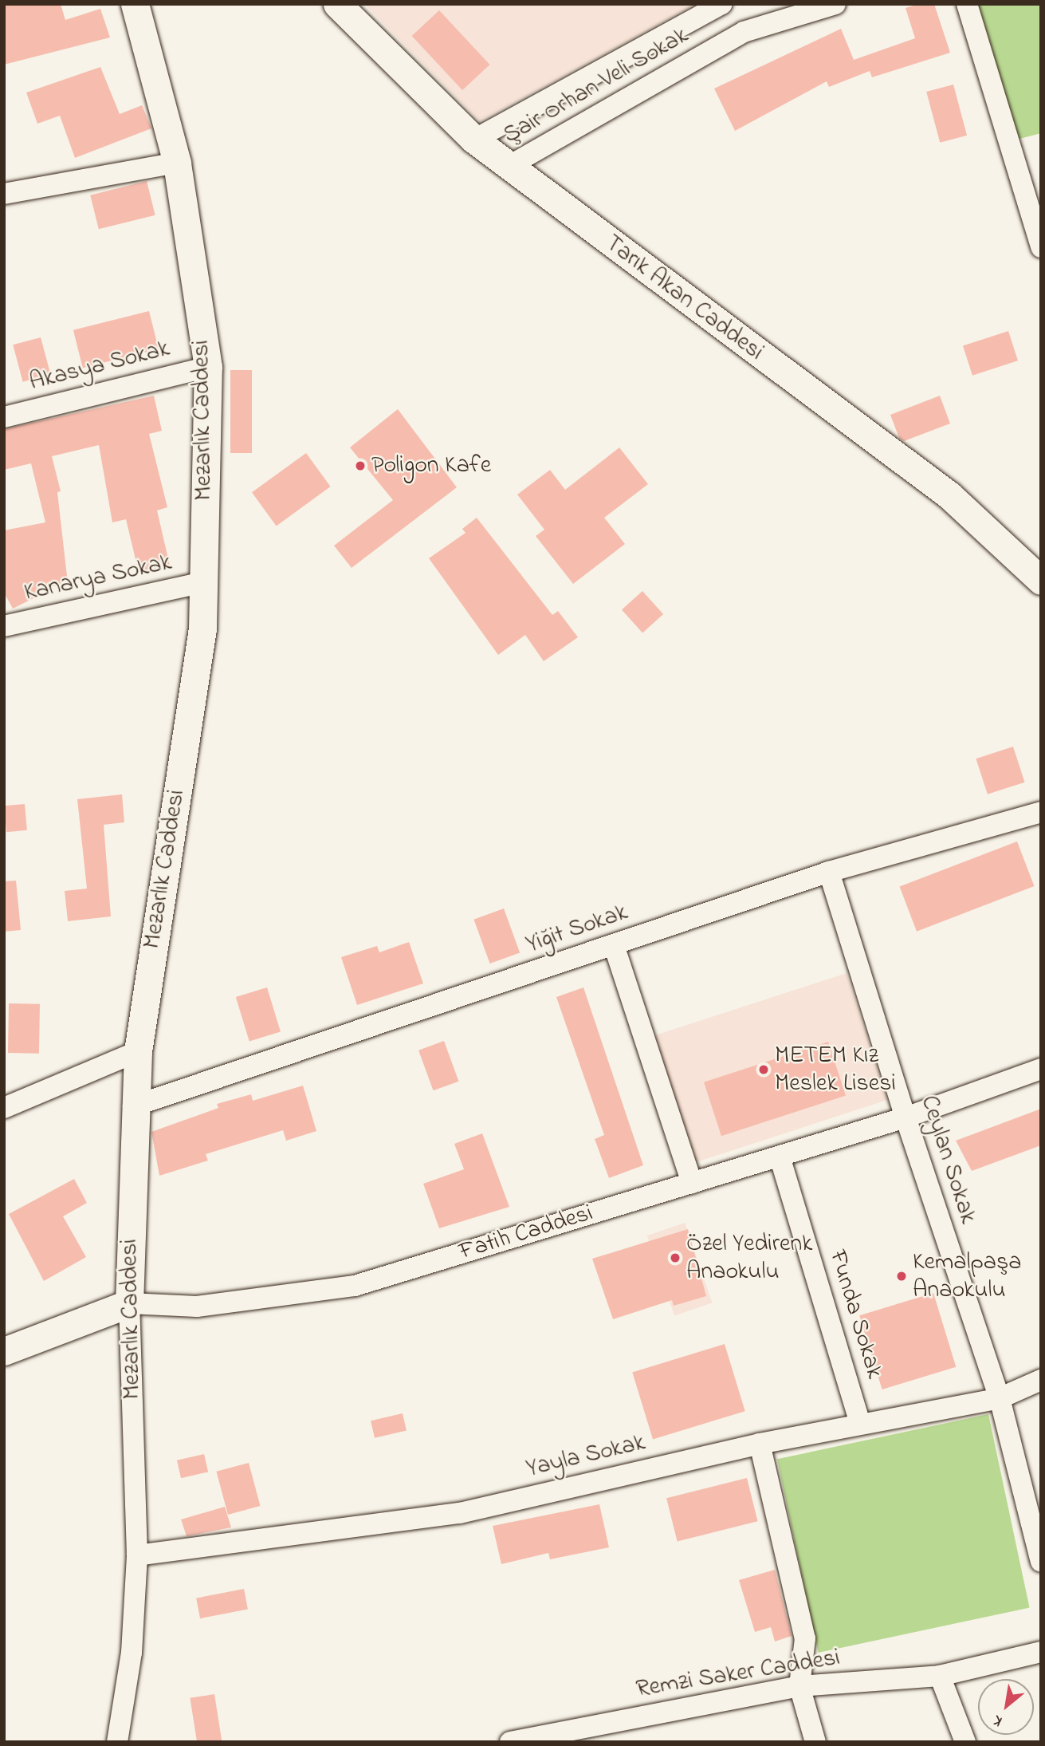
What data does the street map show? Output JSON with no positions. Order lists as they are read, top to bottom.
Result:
{
  "streets": {
    "main road": ["Tarık Akan Caddesi", "Mezarlık Caddesi", "Fatih Caddesi"],
    "street": [
      "Şair Orhan Veli Sokak",
      "Akasya Sokak",
      "Kanarya Sokak",
      "Yiğit Sokak",
      "Ceylan Sokak",
      "Funda Sokak",
      "Yayla Sokak",
      "Remzi Saker Caddesi"
    ]
  },
  "crossings": [
    ["Şair Orhan Veli Sokak", "Tarık Akan Caddesi"],
    ["Akasya Sokak", "Mezarlık Caddesi"],
    ["Mezarlık Caddesi", "Kanarya Sokak"],
    ["Mezarlık Caddesi", "Yiğit Sokak"],
    ["Mezarlık Caddesi", "Fatih Caddesi"],
    ["Mezarlık Caddesi", "Yayla Sokak"],
    ["Yiğit Sokak", "Ceylan Sokak"],
    ["Ceylan Sokak", "Fatih Caddesi"],
    ["Ceylan Sokak", "Yayla Sokak"],
    ["Fatih Caddesi", "Funda Sokak"],
    ["Funda Sokak", "Yayla Sokak"]
  ],
  "places": [
    "Poligon Kafe",
    "METEM Kız Meslek Lisesi",
    "Özel Yedirenk Anaokulu",
    "Kemalpaşa Anaokulu"
  ],
  "north": "bottom left"
}
